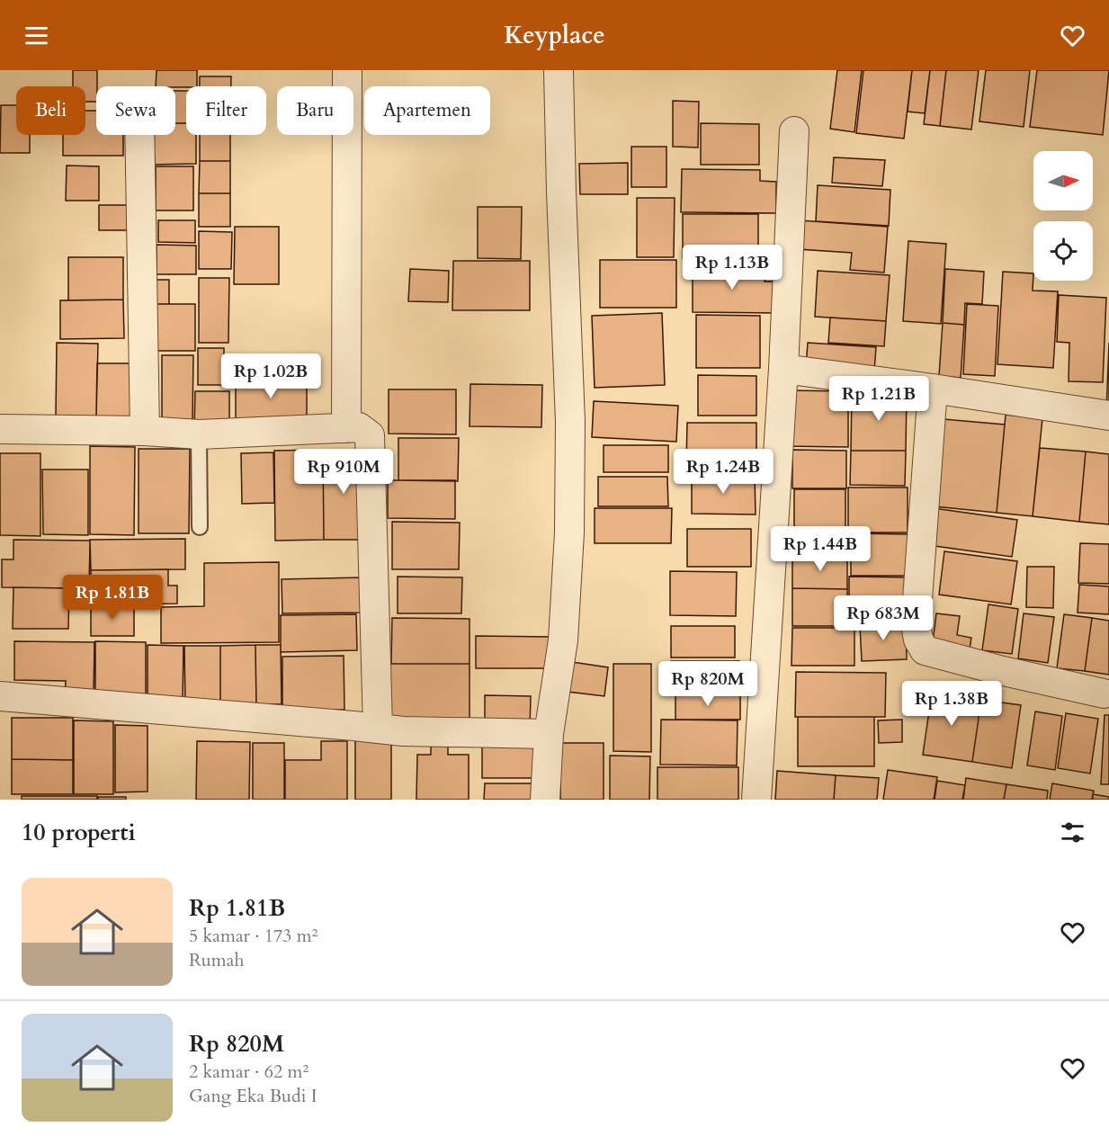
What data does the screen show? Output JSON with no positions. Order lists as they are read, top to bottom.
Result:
{
  "north": "right",
  "page": {
    "header": "Keyplace",
    "chip": [
      "Beli",
      "Sewa",
      "Filter",
      "Baru",
      "Apartemen"
    ],
    "price": [
      "Rp 1.13B",
      "Rp 1.02B",
      "Rp 1.21B",
      "Rp 910M",
      "Rp 1.24B",
      "Rp 1.44B",
      "Rp 1.81B",
      "Rp 683M",
      "Rp 820M",
      "Rp 1.38B"
    ],
    "heading": "10 properti",
    "list": [
      {
        "name": "Rp 1.81B",
        "note": "5 kamar · 173 m² · Rumah"
      },
      {
        "name": "Rp 820M",
        "note": "2 kamar · 62 m² · Gang Eka Budi I"
      }
    ]
  }
}
